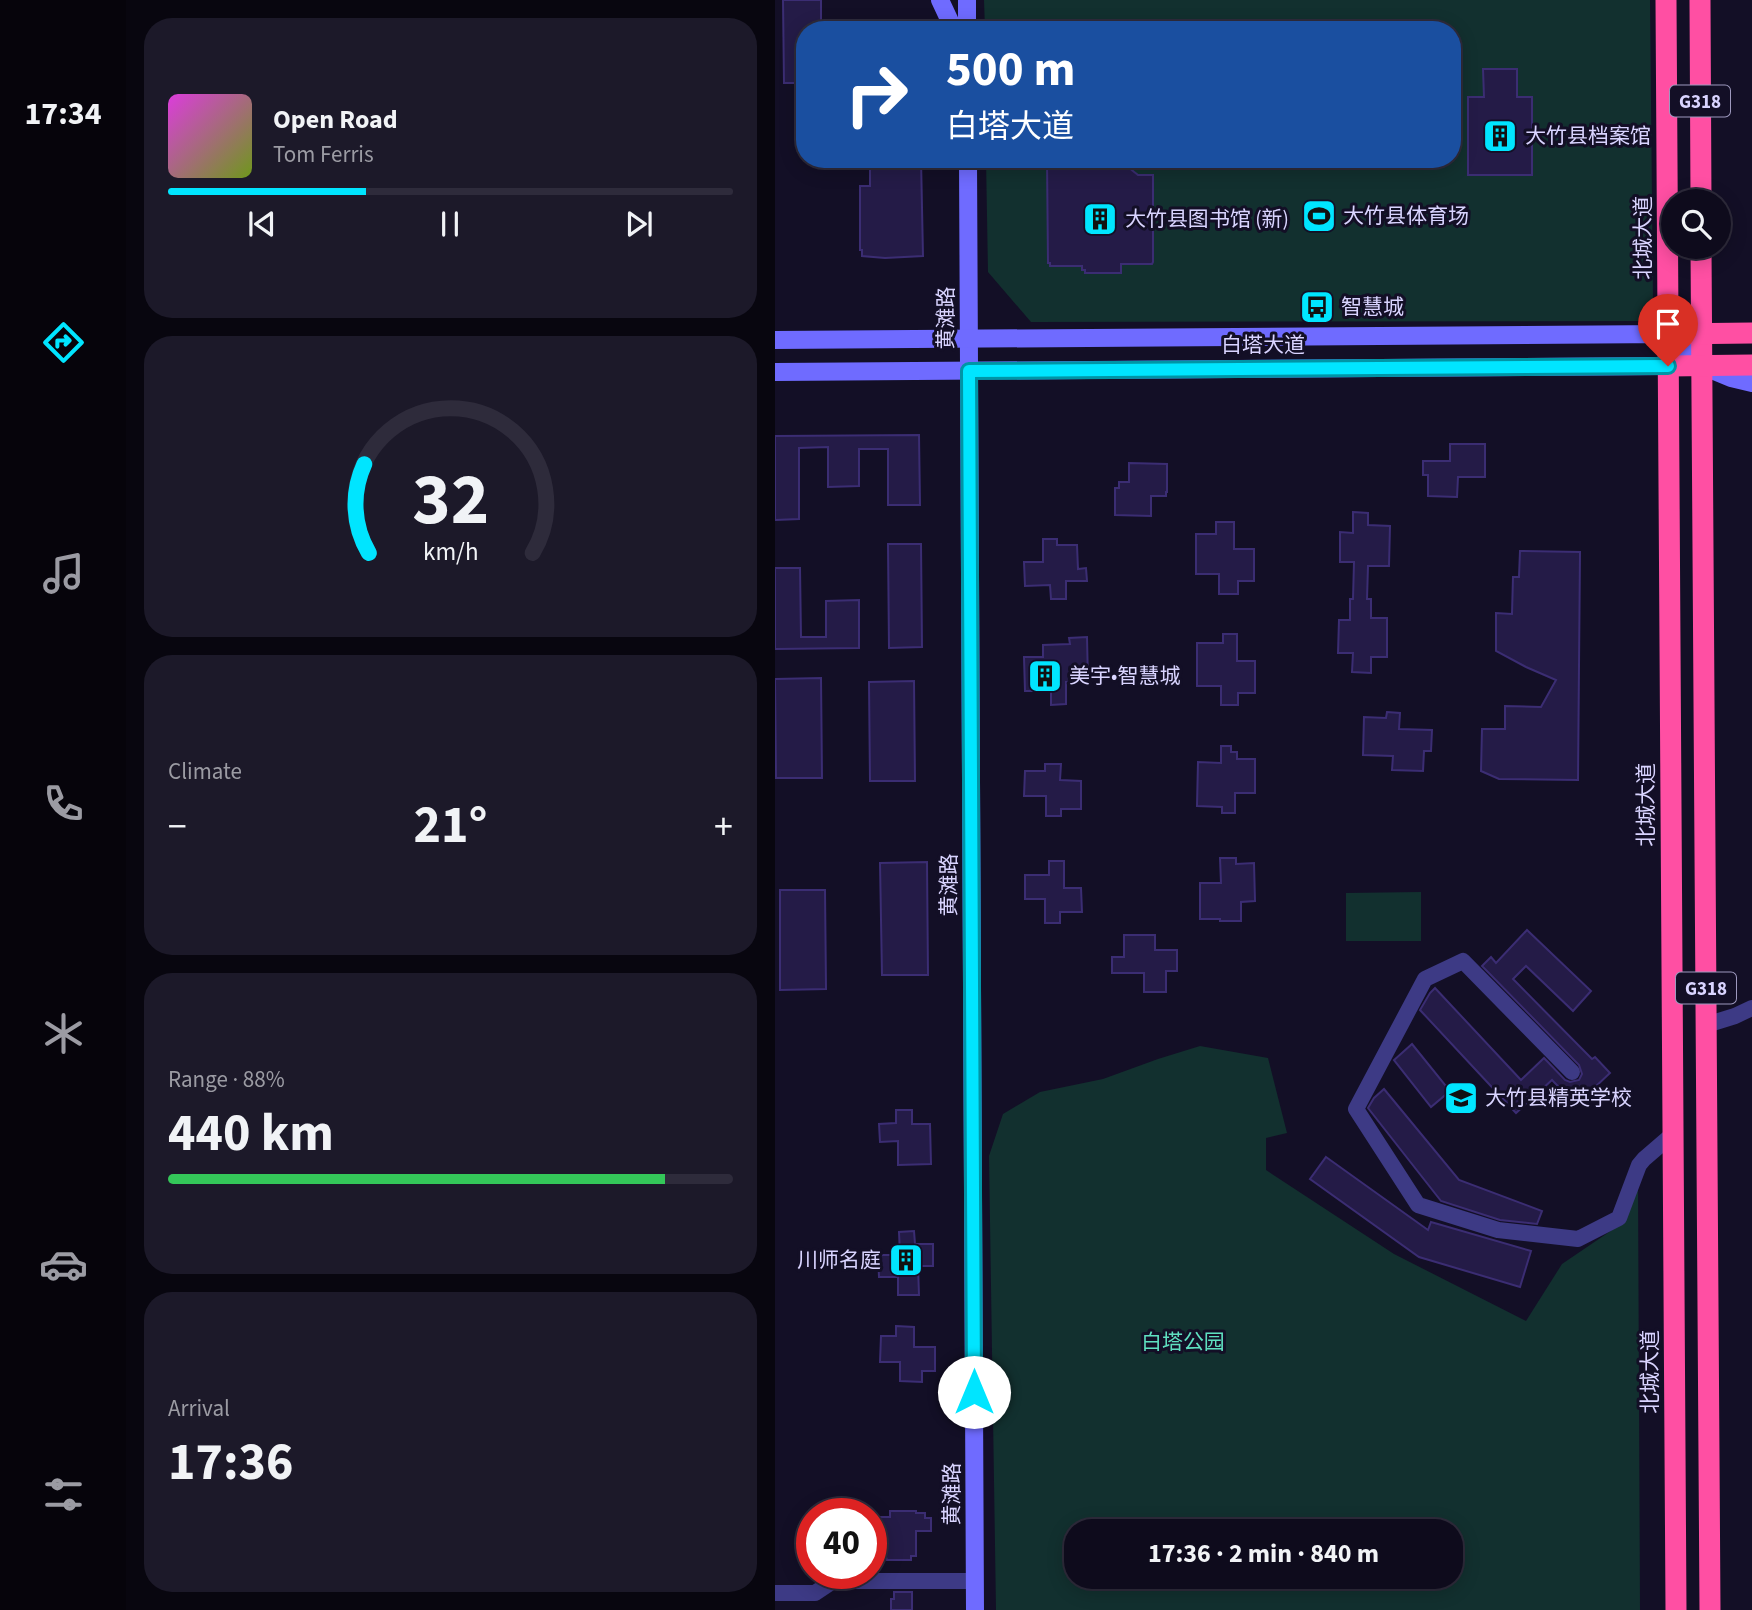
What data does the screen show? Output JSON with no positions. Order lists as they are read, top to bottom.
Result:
{
  "streets": {
    "highway": ["G318", "北城大道", "白塔大道"],
    "main road": ["黄滩路"]
  },
  "crossings": [
    ["G318", "白塔大道"],
    ["北城大道", "白塔大道"],
    ["黄滩路", "白塔大道"]
  ],
  "parks": ["白塔公园"],
  "places": {
    "building": [
      "大竹县档案馆",
      "大竹县图书馆 (新)",
      "美宇•智慧城",
      "川师名庭"
    ],
    "sports": ["大竹县体育场"],
    "bus stop": ["智慧城"],
    "school or university": ["大竹县精英学校"]
  },
  "page": {
    "tabs": "17:34",
    "turn": ["500 m", "白塔大道"],
    "song": ["Open Road", "Tom Ferris"],
    "tile": [
      "Climate",
      ["Range · 88%", "440 km"],
      ["Arrival", "17:36"]
    ],
    "heat": ["−", "21°", "+"],
    "limit": "40",
    "trip": "17:36 · 2 min · 840 m",
    "gauge": ["32", "km/h"]
  }
}
